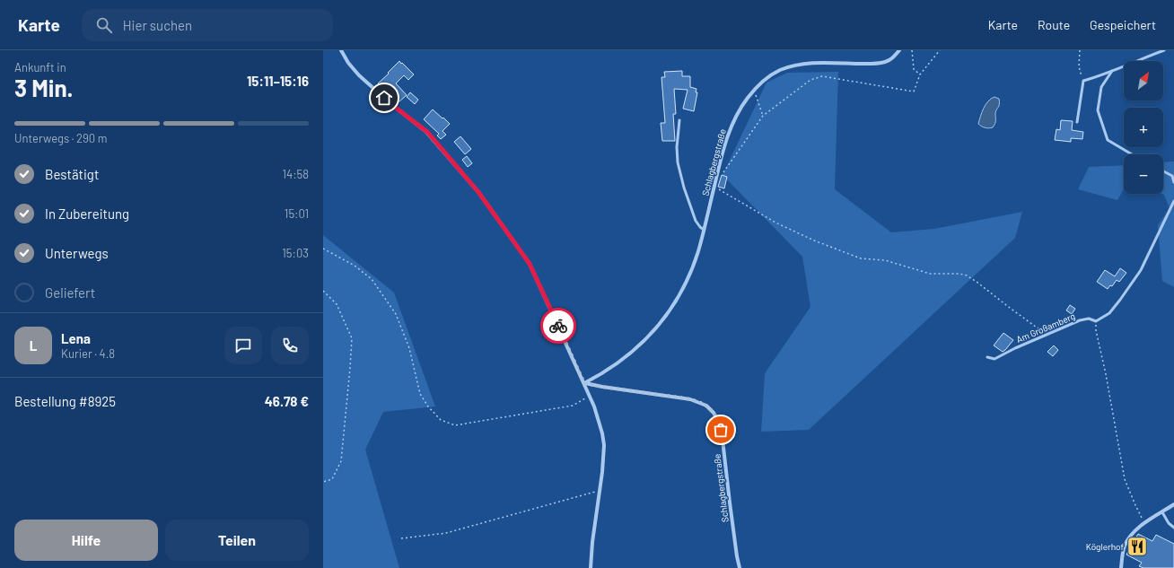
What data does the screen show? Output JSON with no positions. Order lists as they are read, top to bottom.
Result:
{
  "streets": {
    "street": ["Schlagbergstraße"],
    "lane": ["Am Großamberg"]
  },
  "places": {
    "restaurant": ["Köglerhof"]
  },
  "north": "top right",
  "page": {
    "header": "Karte",
    "search": "Hier suchen",
    "nav": ["Karte", "Route", "Gespeichert"],
    "heading": ["3 Min.", "Ankunft in", "15:11–15:16"],
    "panel": [
      "Lena",
      "Kurier · 4.8",
      "Bestellung #8925",
      "46.78 €"
    ],
    "map_buttons": ["+", "−"],
    "bar": "Unterwegs · 290 m",
    "list": [
      ["Bestätigt", "14:58"],
      ["In Zubereitung", "15:01"],
      ["Unterwegs", "15:03"],
      "Geliefert"
    ],
    "round": "L",
    "buttons": ["Hilfe", "Teilen"]
  }
}
